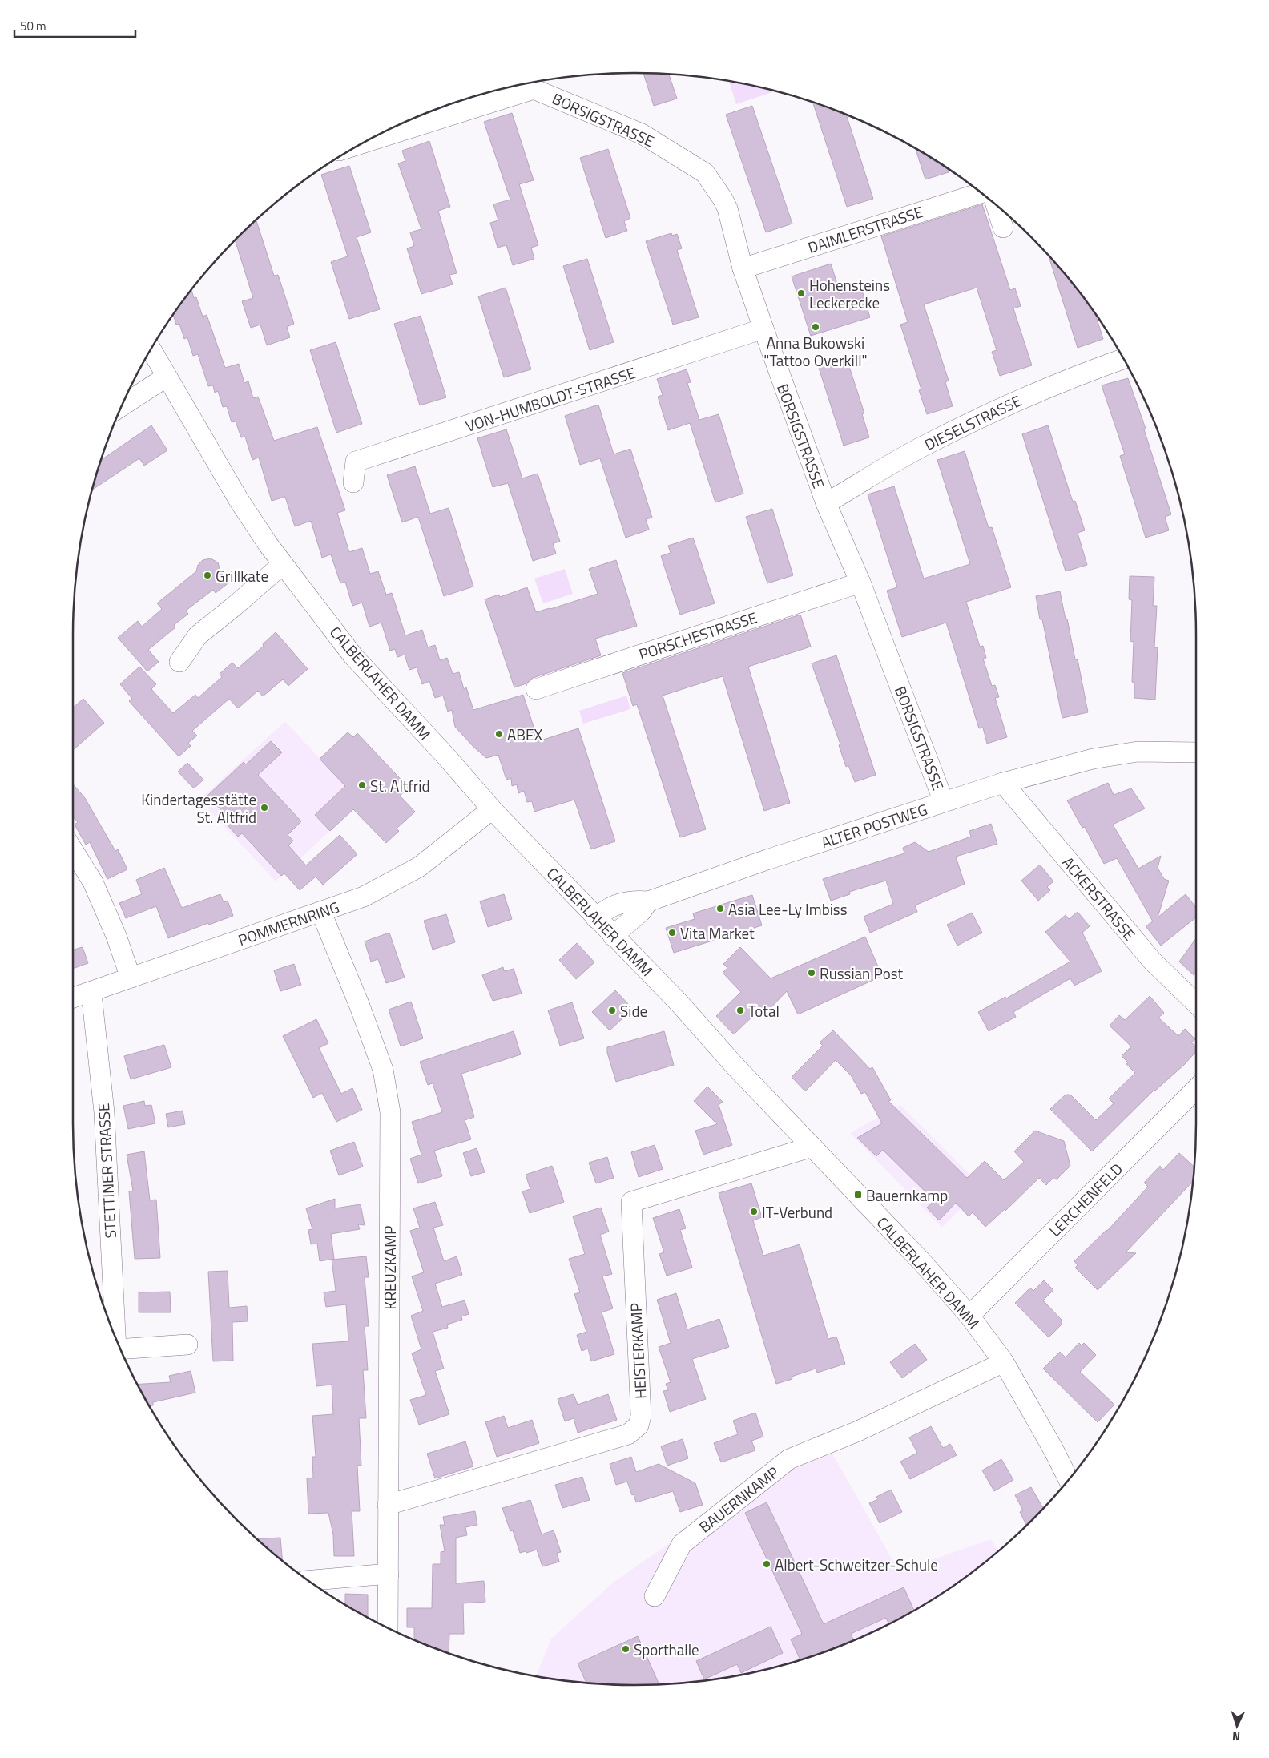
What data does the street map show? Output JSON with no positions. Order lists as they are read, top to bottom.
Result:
{
  "streets": {
    "street": [
      "BORSIGSTRASSE",
      "DAIMLERSTRASSE",
      "VON-HUMBOLDT-STRASSE",
      "DIESELSTRASSE",
      "PORSCHESTRASSE",
      "CALBERLAHER DAMM",
      "ALTER POSTWEG",
      "ACKERSTRASSE",
      "POMMERNRING",
      "STETTINER STRASSE",
      "LERCHENFELD",
      "KREUZKAMP",
      "HEISTERKAMP",
      "BAUERNKAMP"
    ]
  },
  "crossings": [
    ["BORSIGSTRASSE", "DAIMLERSTRASSE"],
    ["BORSIGSTRASSE", "VON-HUMBOLDT-STRASSE"],
    ["BORSIGSTRASSE", "DIESELSTRASSE"],
    ["BORSIGSTRASSE", "PORSCHESTRASSE"],
    ["BORSIGSTRASSE", "ALTER POSTWEG"],
    ["CALBERLAHER DAMM", "ALTER POSTWEG"],
    ["CALBERLAHER DAMM", "POMMERNRING"],
    ["CALBERLAHER DAMM", "LERCHENFELD"],
    ["CALBERLAHER DAMM", "HEISTERKAMP"],
    ["CALBERLAHER DAMM", "BAUERNKAMP"],
    ["ALTER POSTWEG", "ACKERSTRASSE"],
    ["POMMERNRING", "STETTINER STRASSE"],
    ["POMMERNRING", "KREUZKAMP"],
    ["KREUZKAMP", "HEISTERKAMP"]
  ],
  "places": {
    "other": [
      "Hohensteins Leckerecke",
      "Anna Bukowski \"Tattoo Overkill\"",
      "Grillkate",
      "ABEX",
      "St. Altfrid",
      "Kindertagesstätte St. Altfrid",
      "Asia Lee-Ly Imbiss",
      "Vita Market",
      "Russian Post",
      "Side",
      "Total",
      "IT-Verbund",
      "Albert-Schweitzer-Schule",
      "Sporthalle"
    ],
    "transit": ["Bauernkamp"]
  },
  "scale_bar": "50 m",
  "north": "bottom"
}
